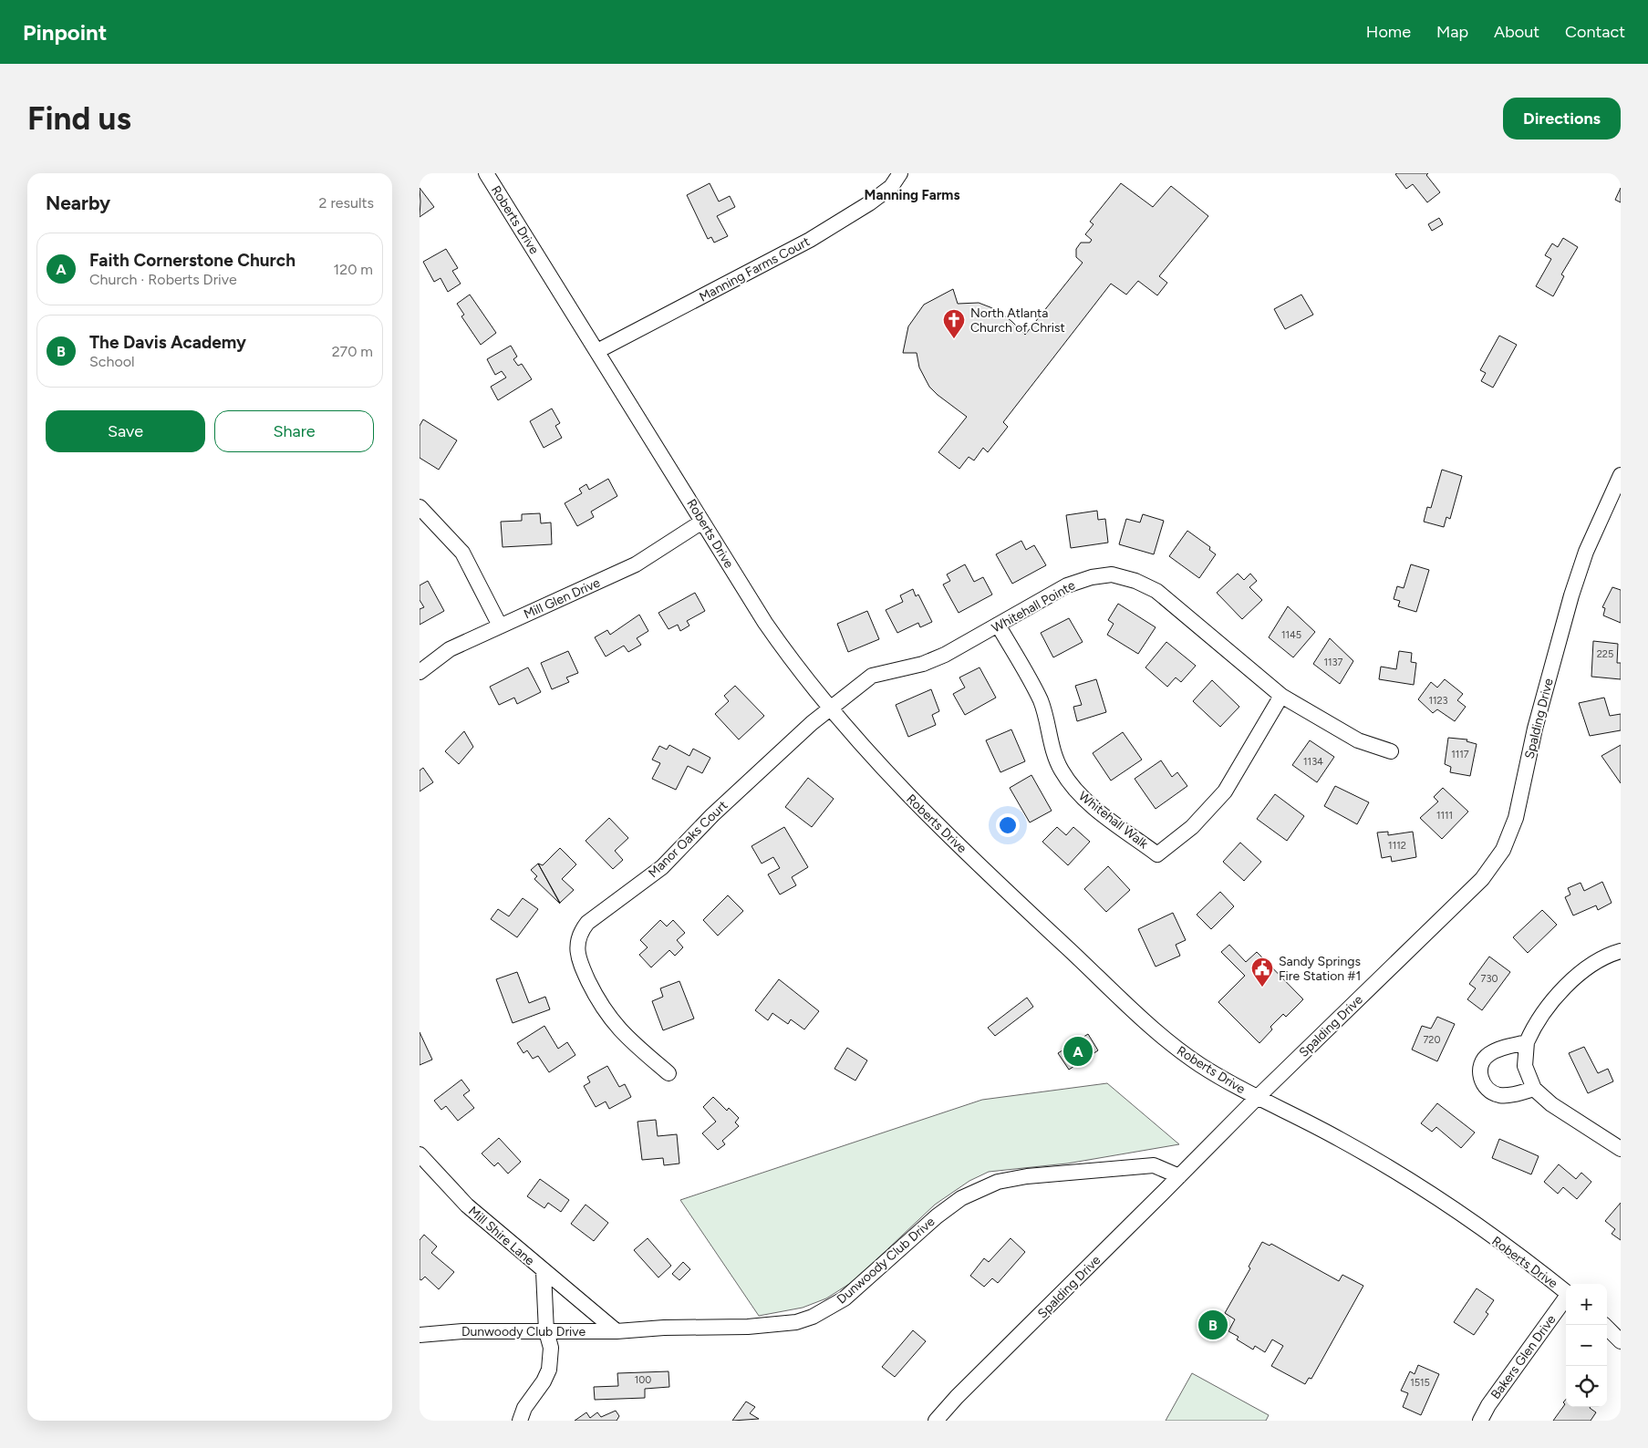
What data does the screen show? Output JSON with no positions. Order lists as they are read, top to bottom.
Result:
{
  "streets": {
    "street": [
      "Roberts Drive",
      "Manning Farms Court",
      "Mill Glen Drive",
      "Whitehall Pointe",
      "Spalding Drive",
      "Whitehall Walk",
      "Manor Oaks Court",
      "Mill Shire Lane",
      "Dunwoody Club Drive",
      "Bakers Glen Drive"
    ]
  },
  "crossings": [
    ["Roberts Drive", "Manning Farms Court"],
    ["Roberts Drive", "Mill Glen Drive"],
    ["Roberts Drive", "Whitehall Pointe"],
    ["Roberts Drive", "Spalding Drive"],
    ["Roberts Drive", "Manor Oaks Court"],
    ["Whitehall Pointe", "Whitehall Walk"],
    ["Whitehall Pointe", "Manor Oaks Court"],
    ["Spalding Drive", "Dunwoody Club Drive"],
    ["Mill Shire Lane", "Dunwoody Club Drive"]
  ],
  "districts": ["Manning Farms"],
  "places": {
    "church": ["North Atlanta Church of Christ"],
    "public building": ["Sandy Springs Fire Station #1"]
  },
  "house_numbers": [
    "1145",
    "225",
    "1137",
    "1123",
    "1117",
    "1134",
    "1111",
    "1112",
    "730",
    "720",
    "100",
    "1515"
  ],
  "page": {
    "header": "Pinpoint",
    "nav": [
      "Home",
      "Map",
      "About",
      "Contact"
    ],
    "buttons": [
      "Directions",
      ["Save", "Share"]
    ],
    "title": "Find us",
    "heading": ["Nearby", "2 results"],
    "list": [
      {
        "mark": "A",
        "name": "Faith Cornerstone Church",
        "note": "Church · Roberts Drive",
        "value": "120 m"
      },
      {
        "mark": "B",
        "name": "The Davis Academy",
        "note": "School",
        "value": "270 m"
      }
    ],
    "pins": ["A", "B"],
    "map_buttons": ["+", "−"]
  }
}
